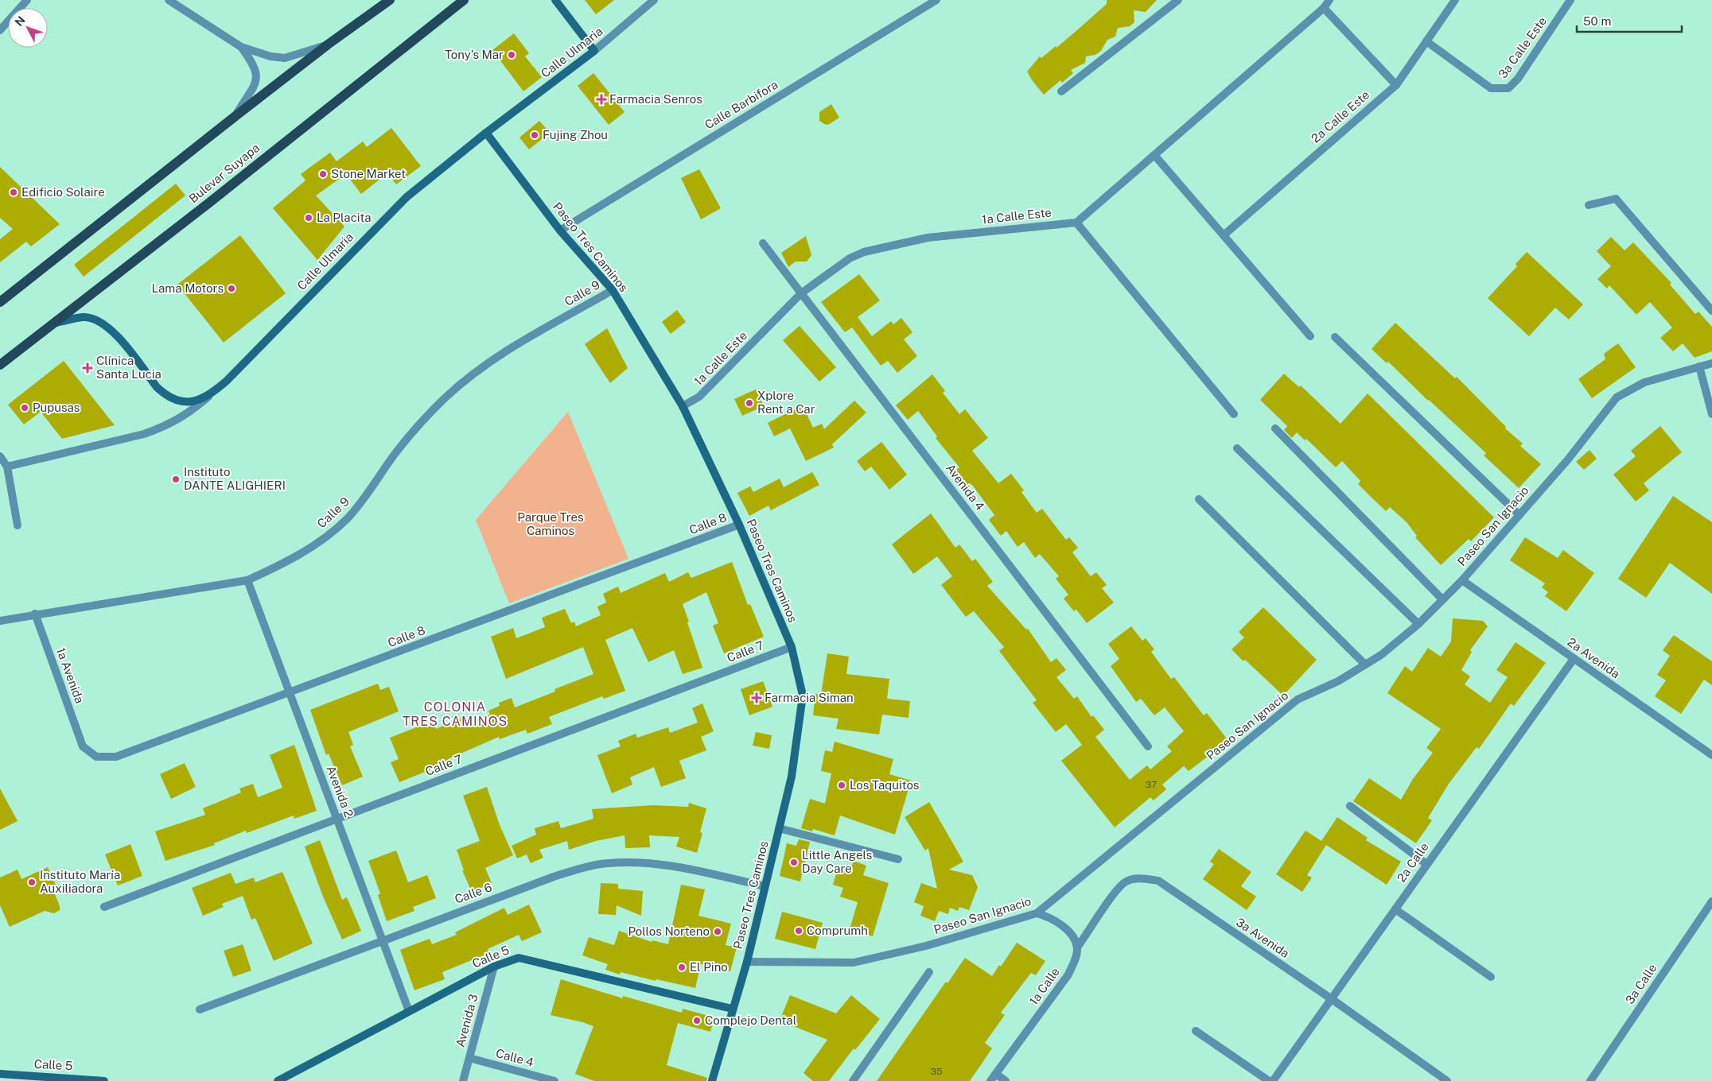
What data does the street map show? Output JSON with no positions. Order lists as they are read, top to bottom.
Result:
{
  "streets": {
    "main road": ["Bulevar Suyapa"],
    "street": [
      "3a Calle Este",
      "Calle Ulmaria",
      "Calle Barbifora",
      "2a Calle Este",
      "1a Calle Este",
      "Paseo Tres Caminos",
      "Calle 9",
      "Avenida 4",
      "Calle 8",
      "Paseo San Ignacio",
      "Calle 7",
      "2a Avenida",
      "1a Avenida",
      "Avenida 2",
      "2a Calle",
      "Calle 6",
      "3a Avenida",
      "Calle 5",
      "3a Calle",
      "1a Calle",
      "Avenida 3",
      "Calle 4"
    ]
  },
  "crossings": [
    ["3a Calle Este", "2a Calle Este"],
    ["Calle Ulmaria", "Bulevar Suyapa"],
    ["Calle Ulmaria", "Paseo Tres Caminos"],
    ["Calle Barbifora", "Paseo Tres Caminos"],
    ["1a Calle Este", "Paseo Tres Caminos"],
    ["1a Calle Este", "Avenida 4"],
    ["Paseo Tres Caminos", "Calle 9"],
    ["Paseo Tres Caminos", "Calle 8"],
    ["Paseo Tres Caminos", "Paseo San Ignacio"],
    ["Paseo Tres Caminos", "Calle 7"],
    ["Paseo Tres Caminos", "Calle 6"],
    ["Paseo Tres Caminos", "Calle 5"],
    ["Calle 9", "1a Avenida"],
    ["Calle 9", "Avenida 2"],
    ["Calle 8", "1a Avenida"],
    ["Calle 8", "Avenida 2"],
    ["Paseo San Ignacio", "2a Avenida"],
    ["Calle 7", "Avenida 2"],
    ["2a Avenida", "2a Calle"],
    ["Avenida 2", "Calle 6"],
    ["Avenida 2", "Calle 5"],
    ["2a Calle", "3a Avenida"],
    ["3a Avenida", "1a Calle"],
    ["Calle 5", "Avenida 3"],
    ["Avenida 3", "Calle 4"]
  ],
  "districts": ["COLONIA TRES CAMINOS"],
  "parks": ["Parque Tres Caminos"],
  "places": {
    "other": [
      "Tony's Mar",
      "Fujing Zhou",
      "Stone Market",
      "Edificio Solaire",
      "La Placita",
      "Lama Motors",
      "Xplore Rent a Car",
      "Pupusas",
      "Instituto DANTE ALIGHIERI",
      "Los Taquitos",
      "Little Angels Day Care",
      "Instituto María Auxiliadora",
      "Comprumh",
      "Pollos Norteno",
      "El Pino",
      "Complejo Dental"
    ],
    "health": ["Farmacia Senros", "Clínica Santa Lucia", "Farmacia Siman"]
  },
  "house_numbers": ["37", "35"],
  "scale_bar": "50 m",
  "north": "top left"
}
